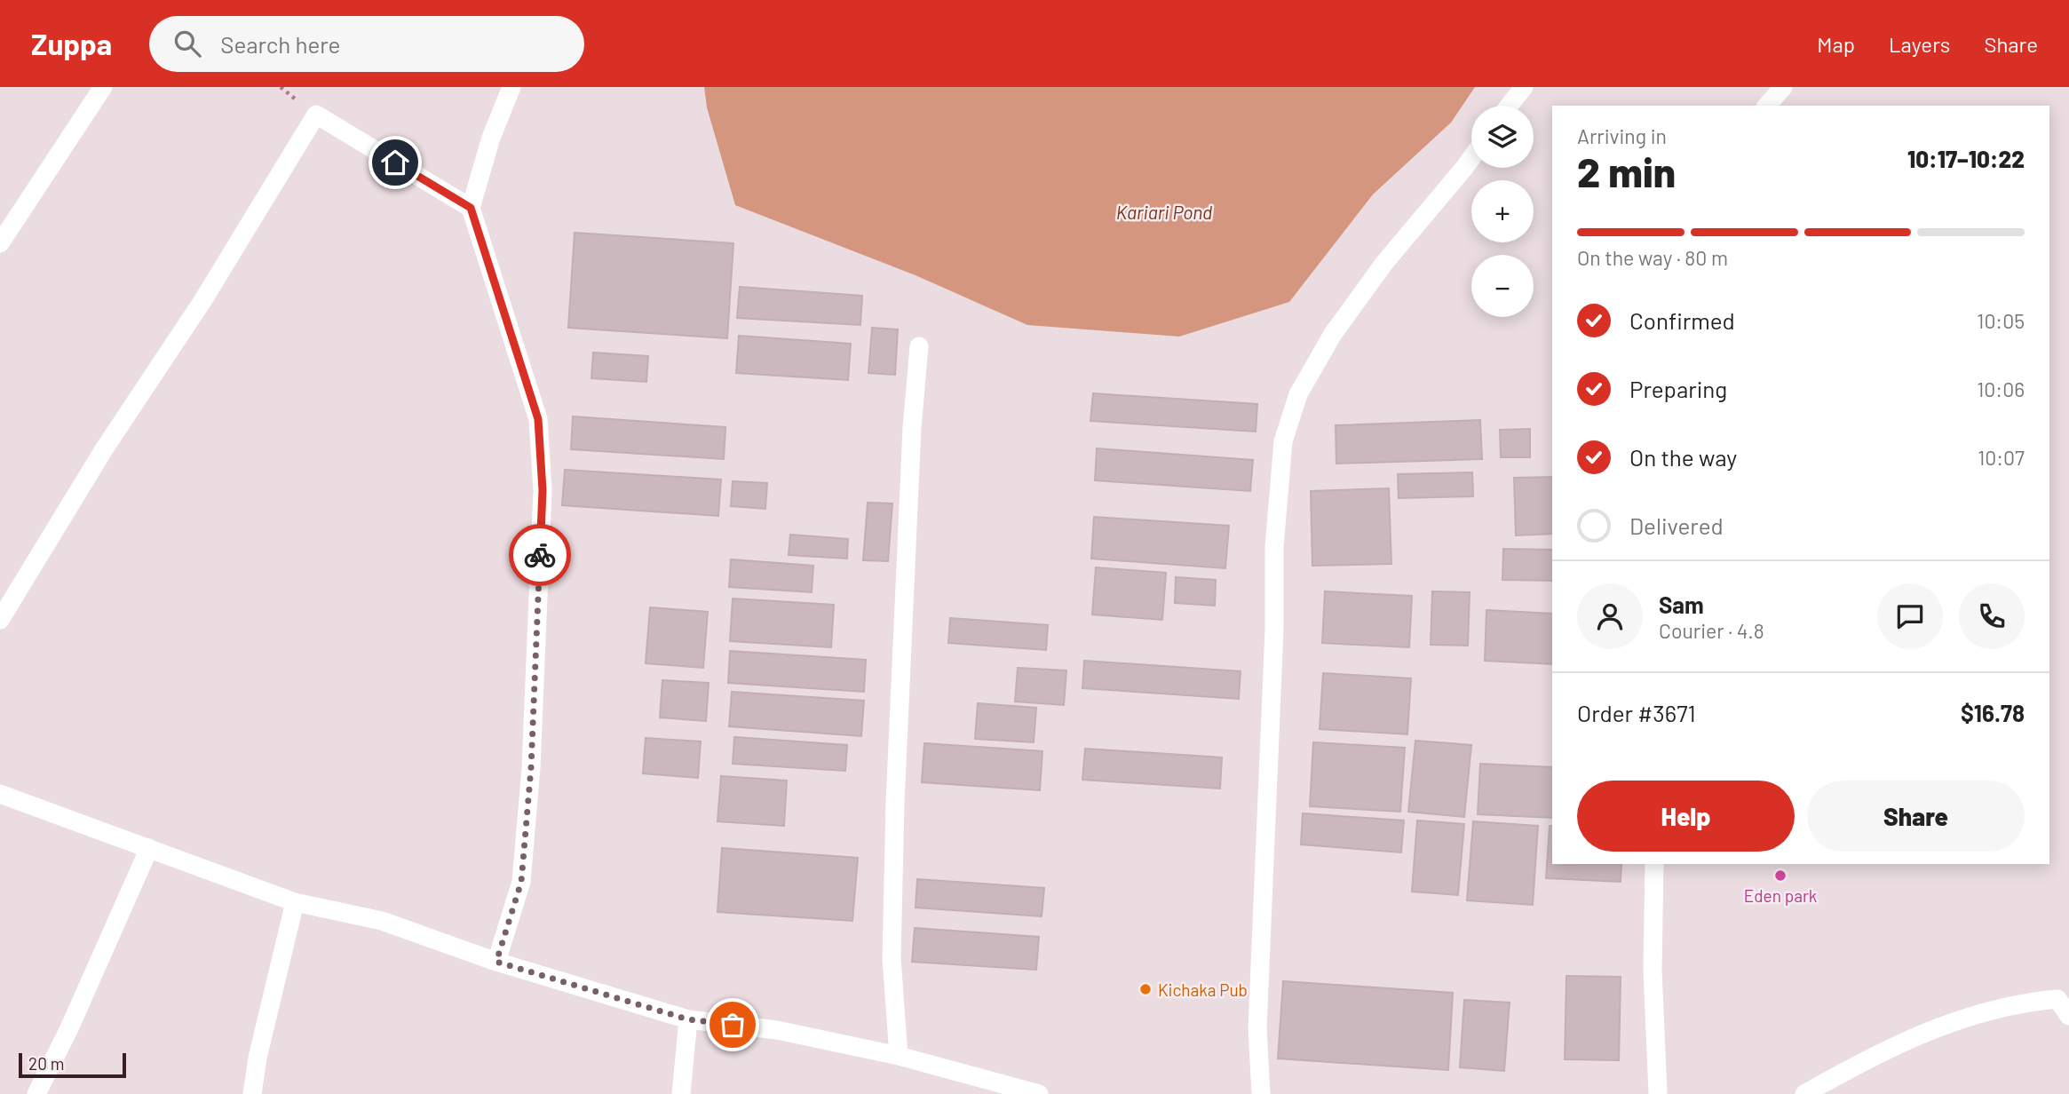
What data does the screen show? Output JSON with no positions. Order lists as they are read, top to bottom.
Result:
{
  "water": ["Kariari Pond"],
  "places": ["Eden park", "Kichaka Pub"],
  "scale_bar": "20 m",
  "page": {
    "header": "Zuppa",
    "search": "Search here",
    "nav": ["Map", "Layers", "Share"],
    "map_buttons": ["+", "−"],
    "heading": ["2 min", "Arriving in", "10:17–10:22"],
    "panel": [
      "Sam",
      "Courier · 4.8",
      "Order #3671",
      "$16.78"
    ],
    "bar": "On the way · 80 m",
    "list": [
      ["Confirmed", "10:05"],
      ["Preparing", "10:06"],
      ["On the way", "10:07"],
      "Delivered"
    ],
    "buttons": ["Help", "Share"],
    "scale": "20 m"
  }
}
